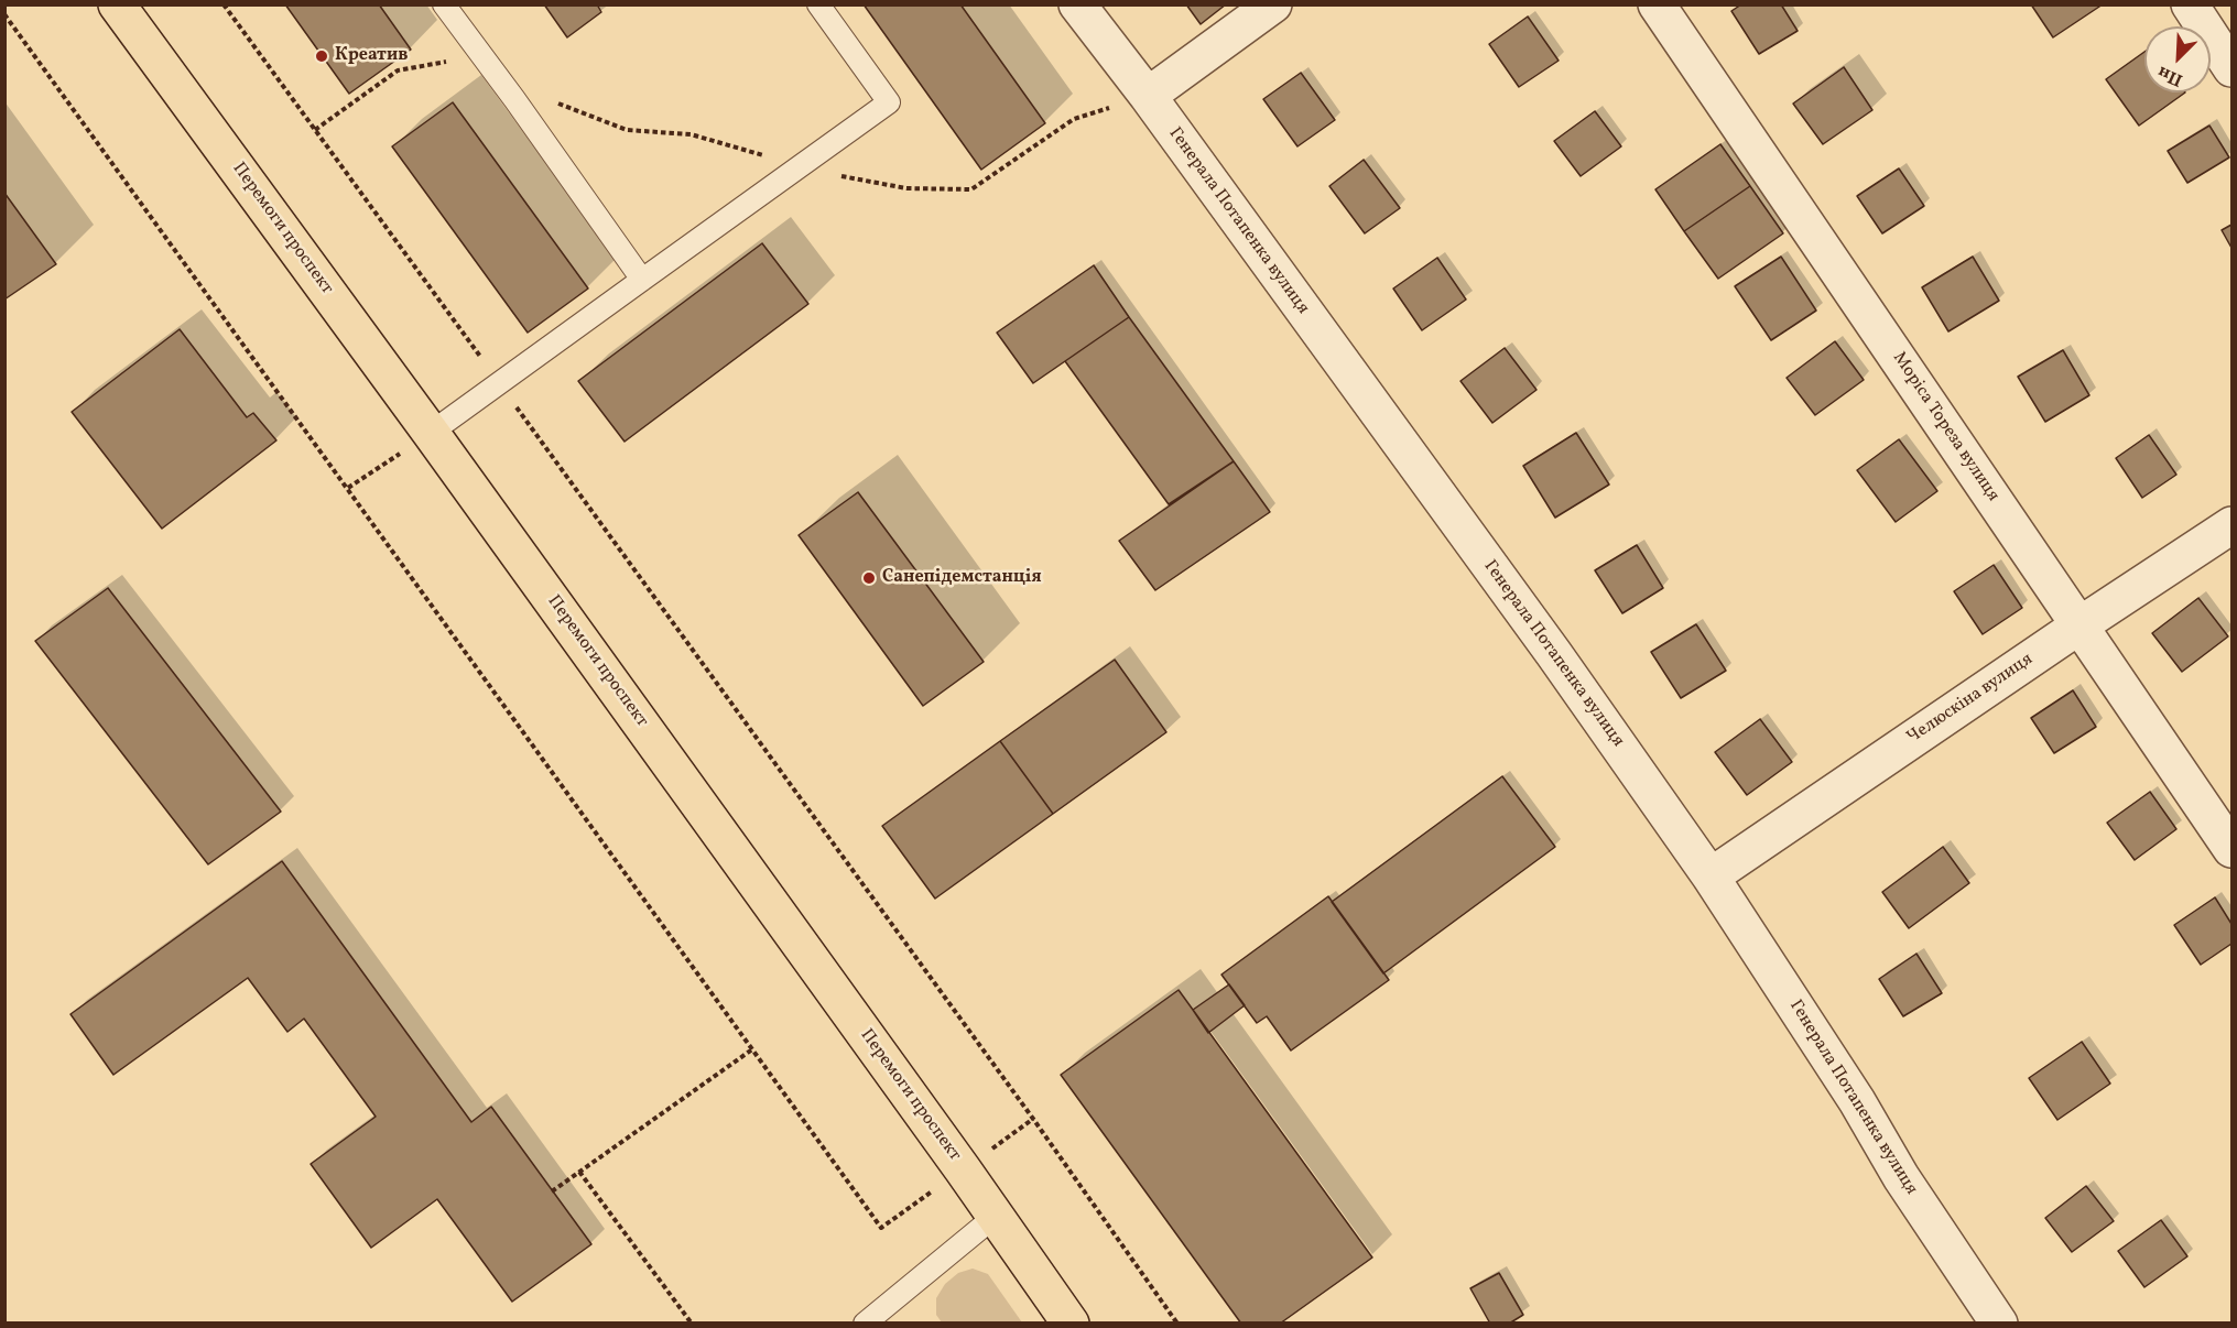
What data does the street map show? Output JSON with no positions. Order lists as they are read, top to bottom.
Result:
{
  "streets": {
    "main road": ["Перемоги проспект"],
    "street": ["Генерала Потапенка вулиця", "Моріса Тореза вулиця", "Челюскіна вулиця"]
  },
  "crossings": [
    ["Генерала Потапенка вулиця", "Челюскіна вулиця"],
    ["Моріса Тореза вулиця", "Челюскіна вулиця"]
  ],
  "places": ["Креатив", "Санепідемстанція"],
  "north": "bottom left"
}
